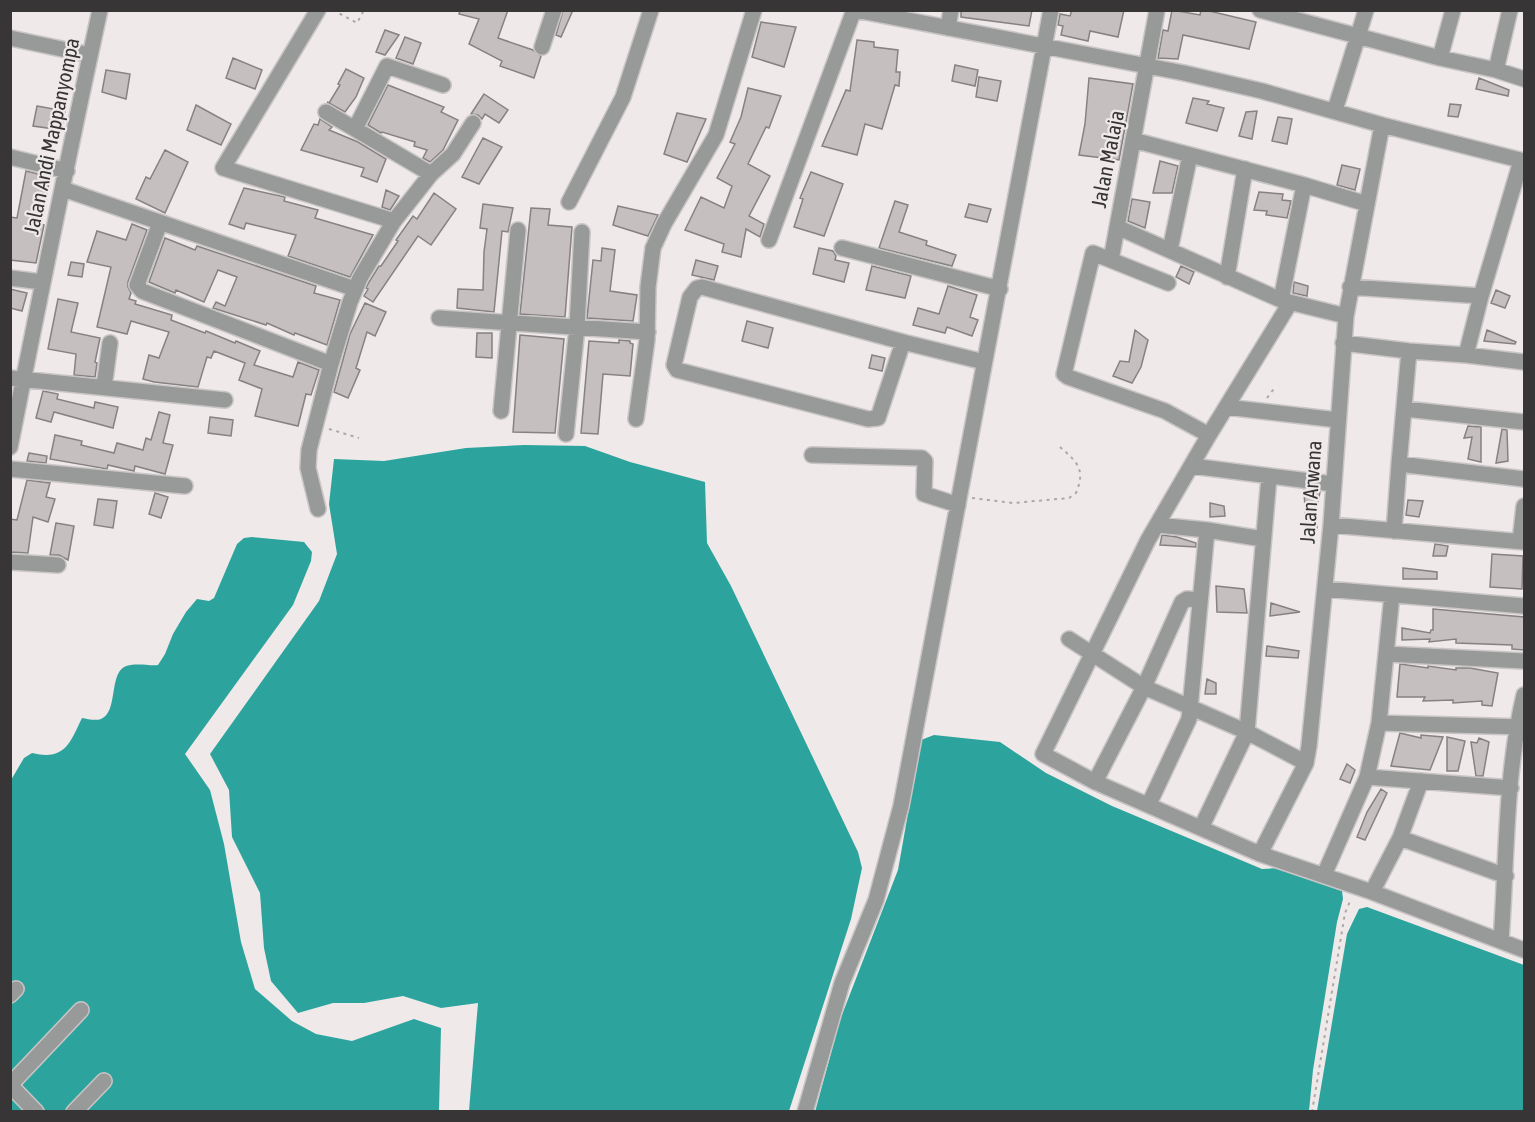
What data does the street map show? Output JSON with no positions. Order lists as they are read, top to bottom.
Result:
{
  "streets": {
    "street": ["Jalan Andi Mappanyompa", "Jalan Malaja", "Jalan Arwana"]
  }
}
